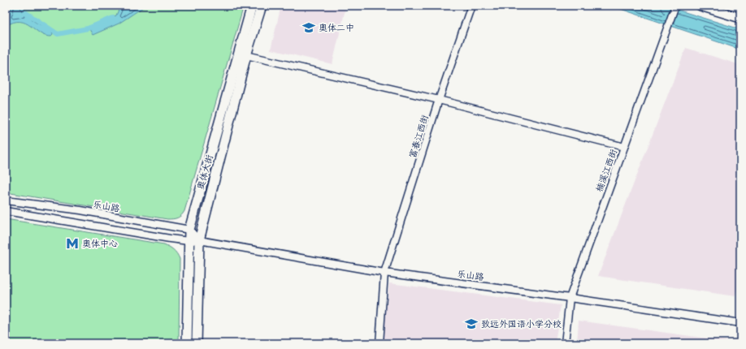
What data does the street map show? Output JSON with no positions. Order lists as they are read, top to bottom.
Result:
{
  "streets": {
    "main road": ["奥体大街"],
    "street": ["富春江西街", "楠溪江西街", "乐山路"]
  },
  "crossings": [
    ["富春江西街", "乐山路"],
    ["楠溪江西街", "乐山路"],
    ["奥体大街", "乐山路"]
  ],
  "places": {
    "school or university": ["奥体二中", "致远外国语小学分校"],
    "metro station": ["奥体中心"]
  }
}
